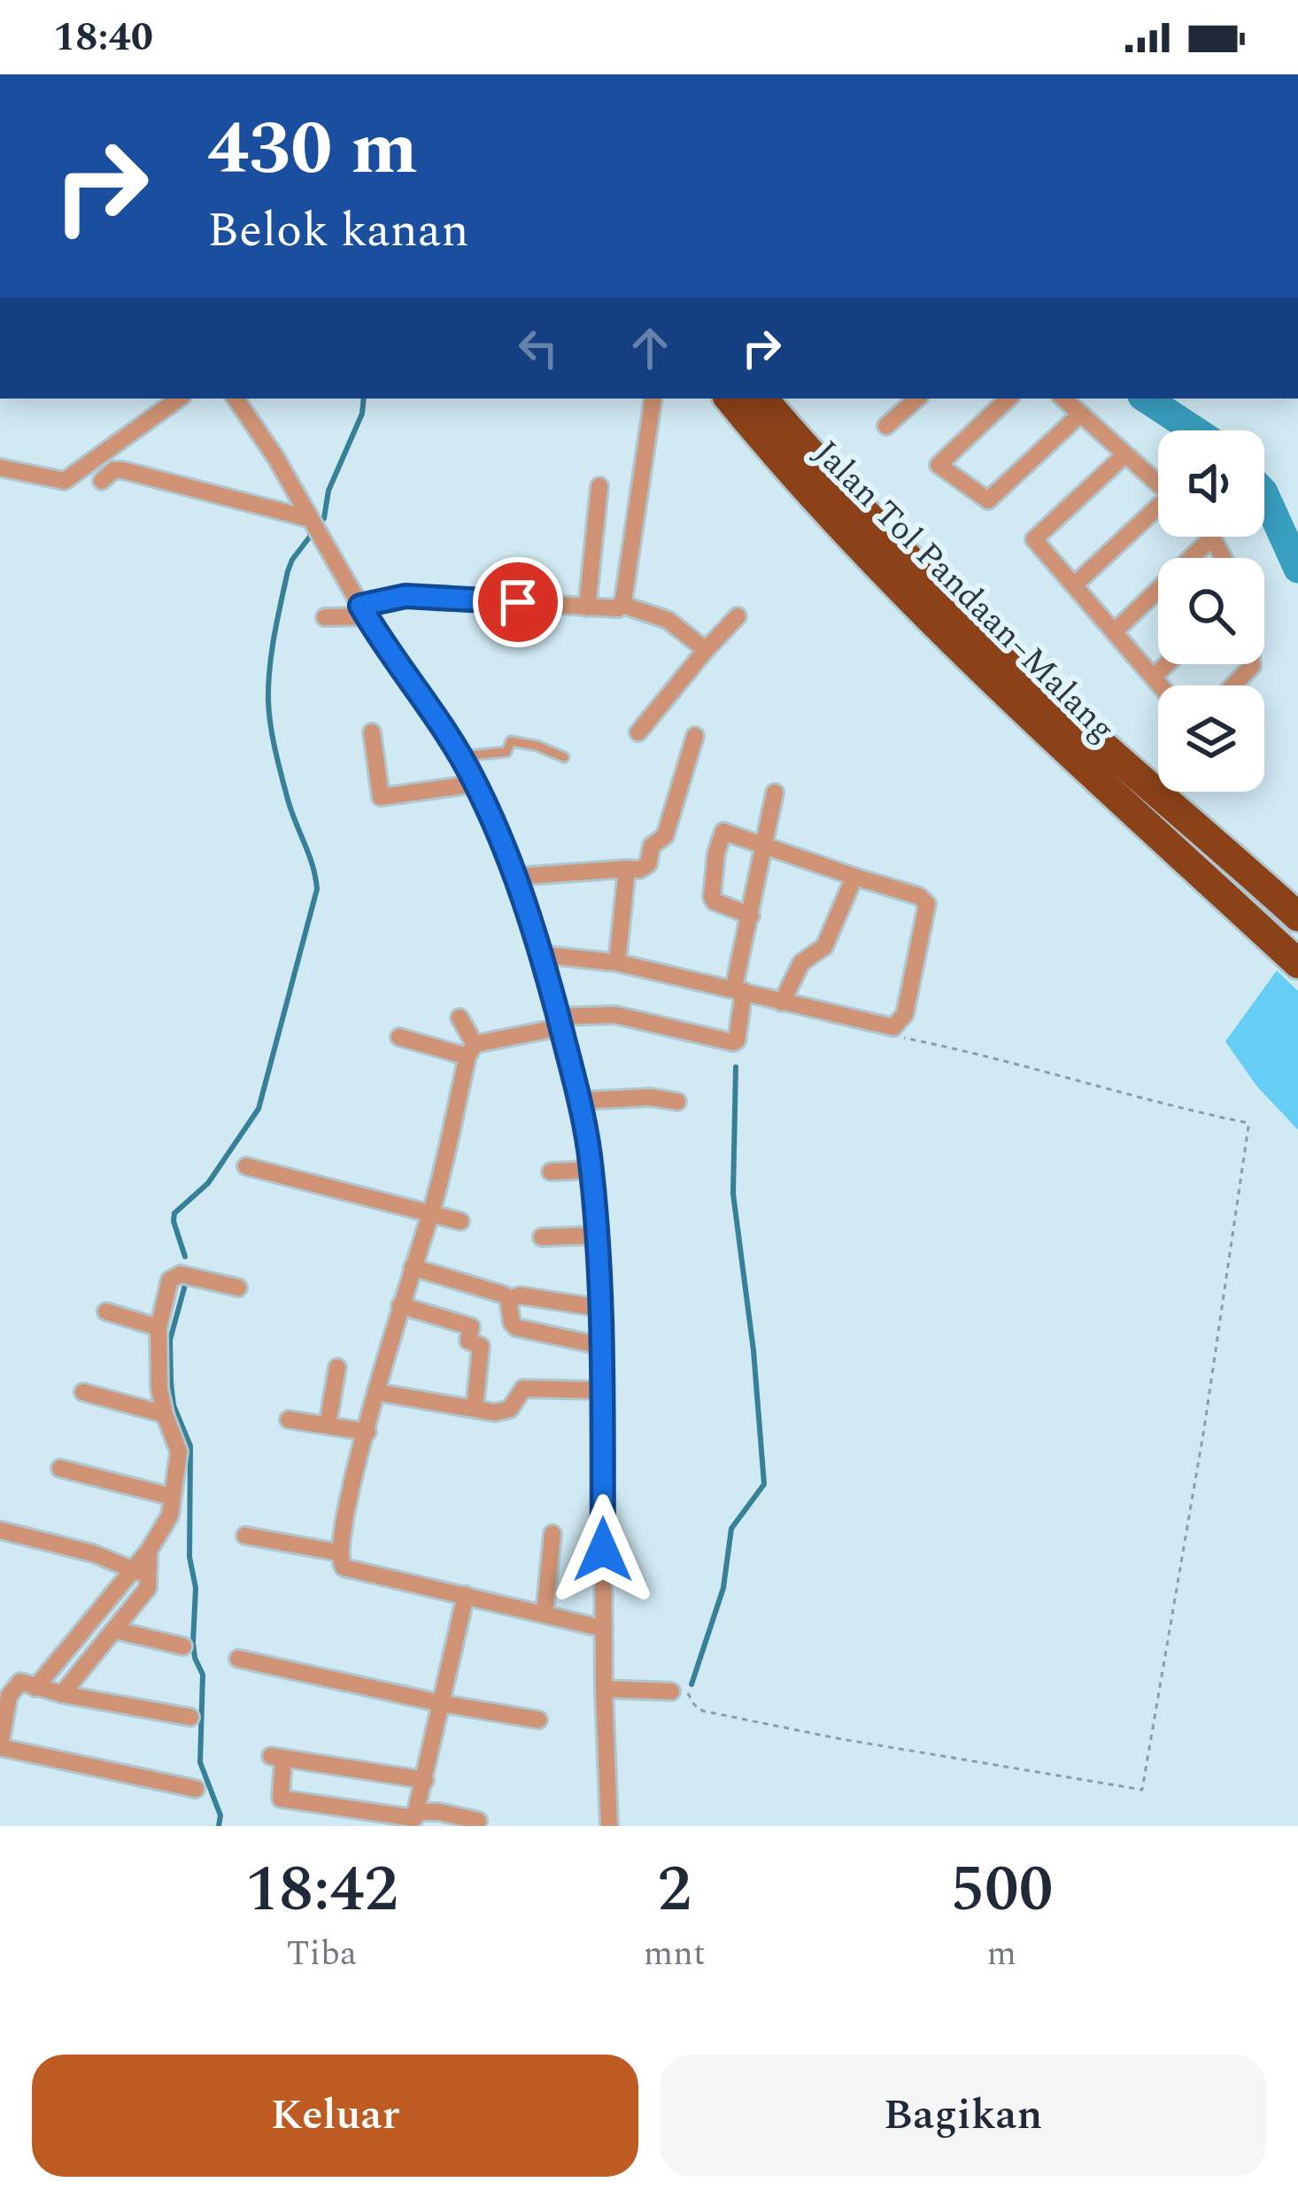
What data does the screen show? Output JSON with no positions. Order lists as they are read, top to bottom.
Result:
{
  "streets": {
    "highway": ["Jalan Tol Pandaan–Malang"]
  },
  "page": {
    "status": "18:40",
    "turn": ["430 m", "Belok kanan"],
    "eta": [
      "18:42",
      "Tiba",
      "2",
      "mnt",
      "500",
      "m"
    ],
    "buttons": ["Keluar", "Bagikan"]
  }
}
